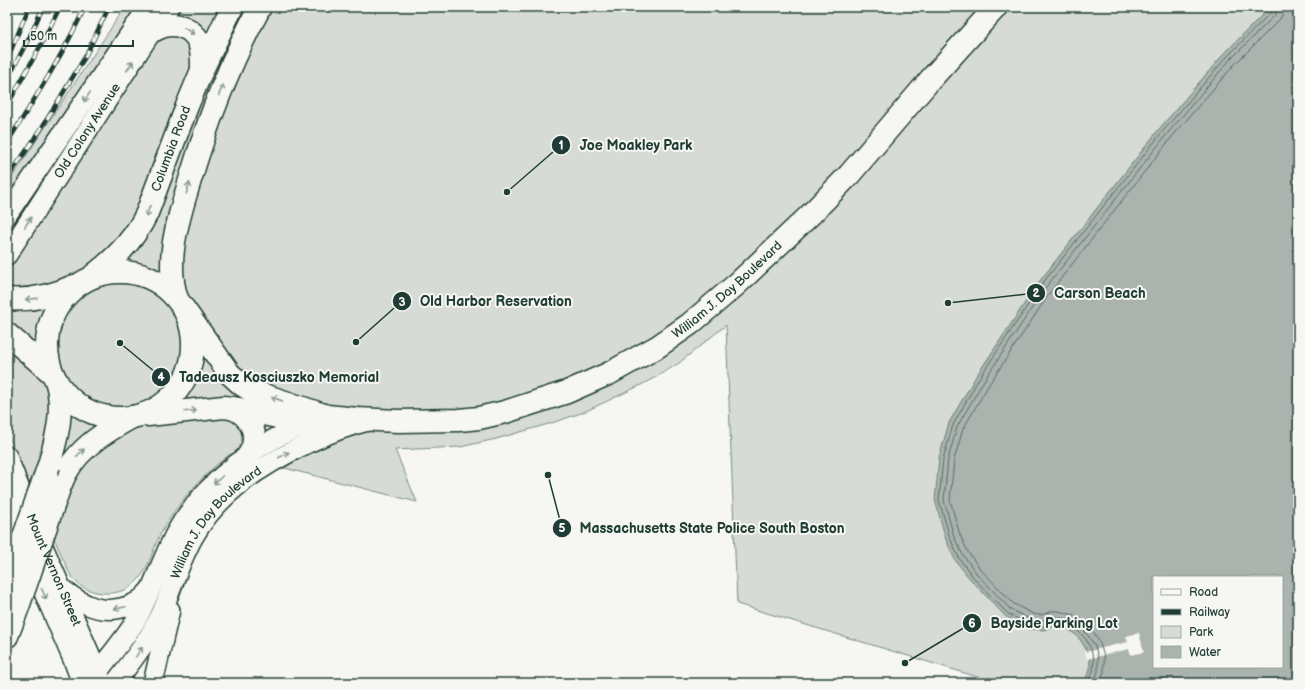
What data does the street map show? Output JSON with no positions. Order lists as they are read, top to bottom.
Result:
{
  "streets": {
    "main road": ["Columbia Road", "William J. Day Boulevard"],
    "street": ["Old Colony Avenue", "Mount Vernon Street"]
  },
  "crossings": [
    ["Columbia Road", "William J. Day Boulevard"],
    ["William J. Day Boulevard", "Mount Vernon Street"]
  ],
  "places": [
    "Joe Moakley Park",
    "Carson Beach",
    "Old Harbor Reservation",
    "Tadeausz Kosciuszko Memorial",
    "Massachusetts State Police South Boston",
    "Bayside Parking Lot"
  ],
  "legend": [
    "Road",
    "Railway",
    "Park",
    "Water"
  ],
  "scale_bar": "50 m"
}
